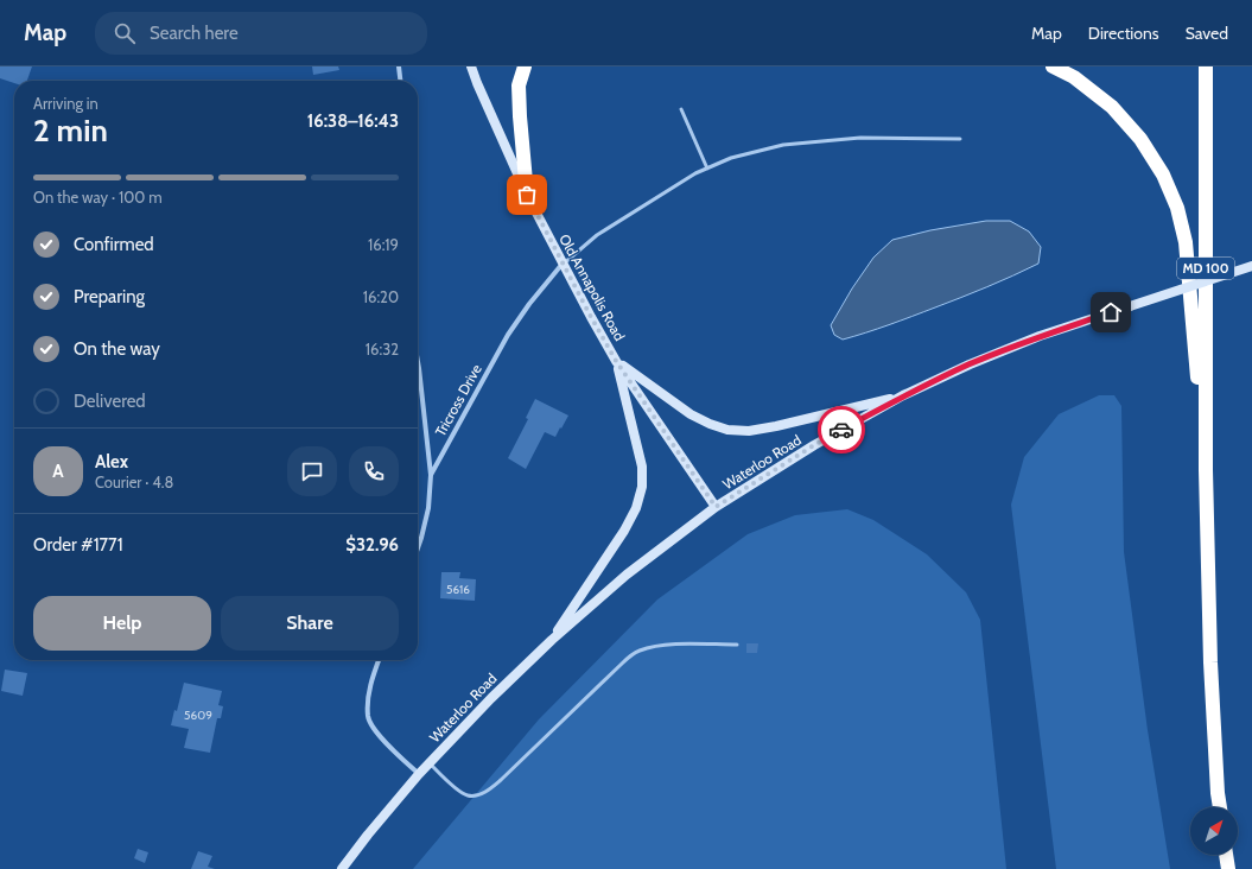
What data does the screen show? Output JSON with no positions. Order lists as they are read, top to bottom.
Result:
{
  "streets": {
    "highway": ["MD 100"],
    "main road": ["Old Annapolis Road", "Waterloo Road"],
    "street": ["Tricross Drive"]
  },
  "crossings": [
    ["Old Annapolis Road", "Tricross Drive"],
    ["Old Annapolis Road", "Waterloo Road"]
  ],
  "house_numbers": ["5616", "5609"],
  "north": "top right",
  "page": {
    "header": "Map",
    "search": "Search here",
    "nav": ["Map", "Directions", "Saved"],
    "heading": ["2 min", "Arriving in", "16:38–16:43"],
    "panel": [
      "Alex",
      "Courier · 4.8",
      "Order #1771",
      "$32.96"
    ],
    "bar": "On the way · 100 m",
    "list": [
      ["Confirmed", "16:19"],
      ["Preparing", "16:20"],
      ["On the way", "16:32"],
      "Delivered"
    ],
    "round": "A",
    "buttons": ["Help", "Share"]
  }
}
